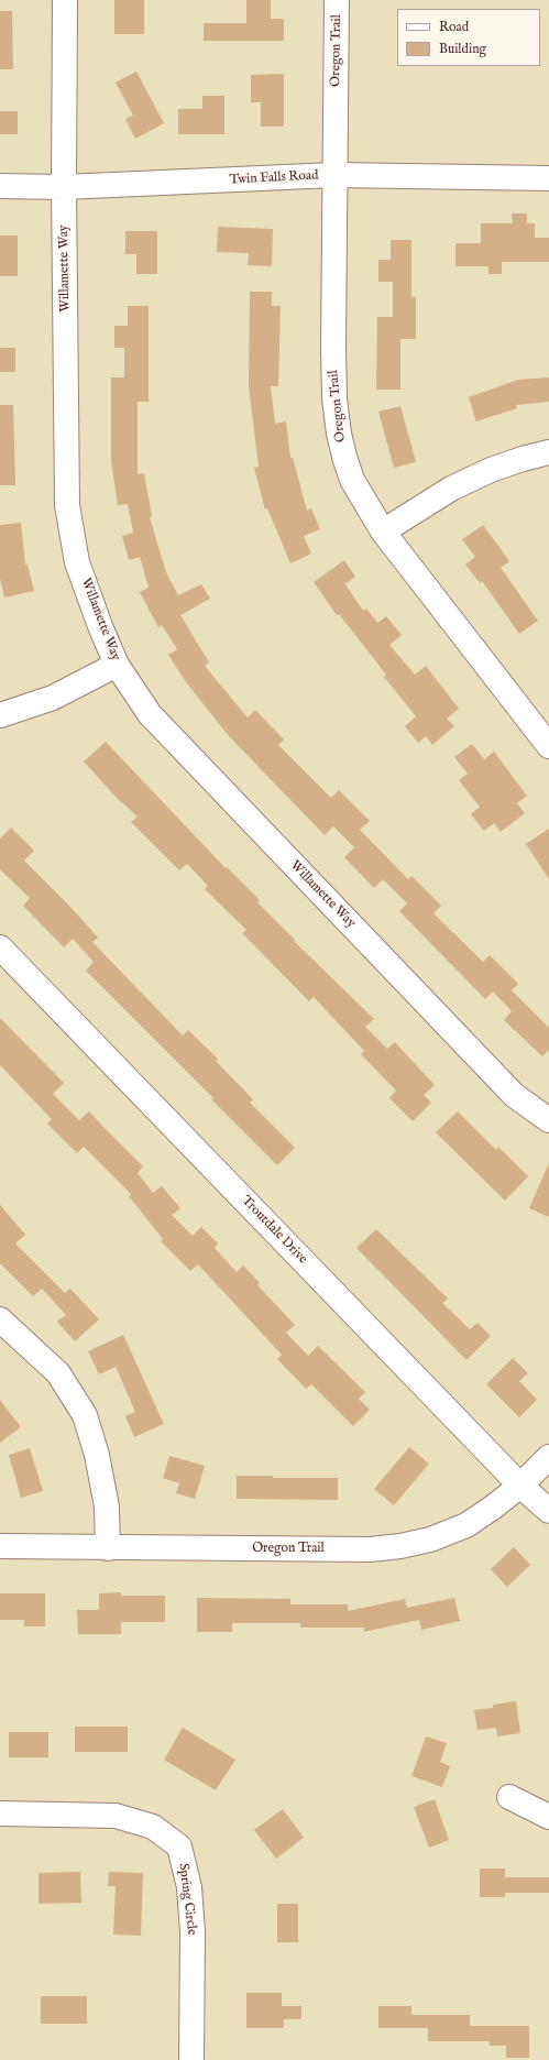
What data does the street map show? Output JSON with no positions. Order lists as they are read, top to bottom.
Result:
{
  "streets": {
    "street": [
      "Oregon Trail",
      "Twin Falls Road",
      "Willamette Way",
      "Troutdale Drive",
      "Spring Circle"
    ]
  },
  "crossings": [
    ["Oregon Trail", "Twin Falls Road"],
    ["Oregon Trail", "Troutdale Drive"],
    ["Twin Falls Road", "Willamette Way"]
  ],
  "legend": ["Road", "Building"]
}
